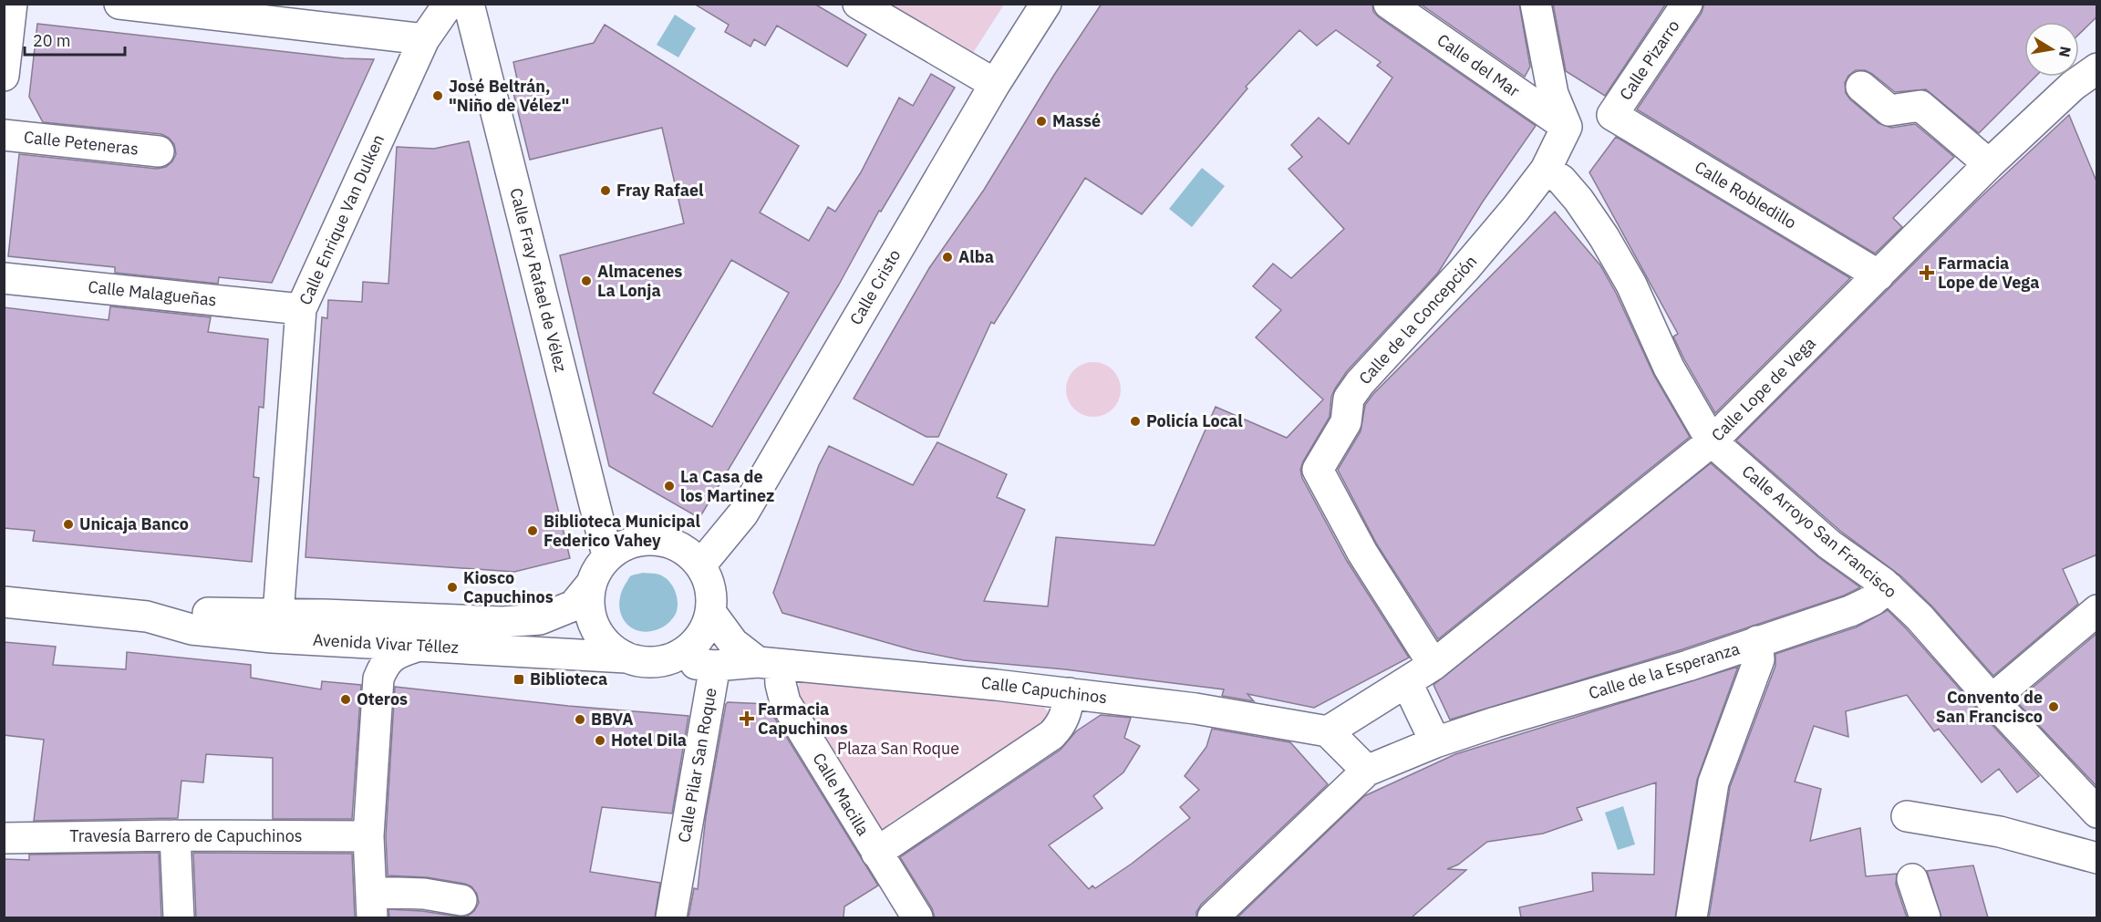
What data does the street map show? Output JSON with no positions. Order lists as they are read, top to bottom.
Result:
{
  "streets": {
    "street": [
      "Calle Pizarro",
      "Calle del Mar",
      "Calle Peteneras",
      "Calle Robledillo",
      "Calle Enrique Van Dulken",
      "Calle Fray Rafael de Vélez",
      "Calle Cristo",
      "Calle Malagueñas",
      "Calle de la Concepción",
      "Calle Lope de Vega",
      "Calle Arroyo San Francisco",
      "Avenida Vivar Téllez",
      "Calle de la Esperanza",
      "Calle Capuchinos",
      "Calle Pilar San Roque",
      "Calle Macilla",
      "Travesía Barrero de Capuchinos"
    ]
  },
  "crossings": [
    ["Calle Pizarro", "Calle Robledillo"],
    ["Calle del Mar", "Calle de la Concepción"],
    ["Calle Robledillo", "Calle Lope de Vega"],
    ["Calle Enrique Van Dulken", "Calle Malagueñas"],
    ["Calle Enrique Van Dulken", "Avenida Vivar Téllez"],
    ["Calle Fray Rafael de Vélez", "Calle Cristo"],
    ["Calle Fray Rafael de Vélez", "Avenida Vivar Téllez"],
    ["Calle Fray Rafael de Vélez", "Calle Pilar San Roque"],
    ["Calle Cristo", "Avenida Vivar Téllez"],
    ["Calle Cristo", "Calle Pilar San Roque"],
    ["Calle de la Concepción", "Calle Lope de Vega"],
    ["Calle de la Concepción", "Calle Arroyo San Francisco"],
    ["Calle Lope de Vega", "Calle Arroyo San Francisco"],
    ["Calle Lope de Vega", "Calle Capuchinos"],
    ["Calle Arroyo San Francisco", "Calle de la Esperanza"],
    ["Avenida Vivar Téllez", "Calle Pilar San Roque"],
    ["Calle Capuchinos", "Calle Pilar San Roque"],
    ["Calle Capuchinos", "Calle Macilla"]
  ],
  "parks": ["Plaza San Roque"],
  "places": {
    "other": [
      "José Beltrán, \"Niño de Vélez\"",
      "Massé",
      "Fray Rafael",
      "Alba",
      "Almacenes La Lonja",
      "Policía Local",
      "La Casa de los Martinez",
      "Unicaja Banco",
      "Biblioteca Municipal Federico Vahey",
      "Kiosco Capuchinos",
      "Oteros",
      "Convento de San Francisco",
      "BBVA",
      "Hotel Dila"
    ],
    "health": ["Farmacia Lope de Vega", "Farmacia Capuchinos"],
    "transit": ["Biblioteca"]
  },
  "scale_bar": "20 m",
  "north": "right"
}
